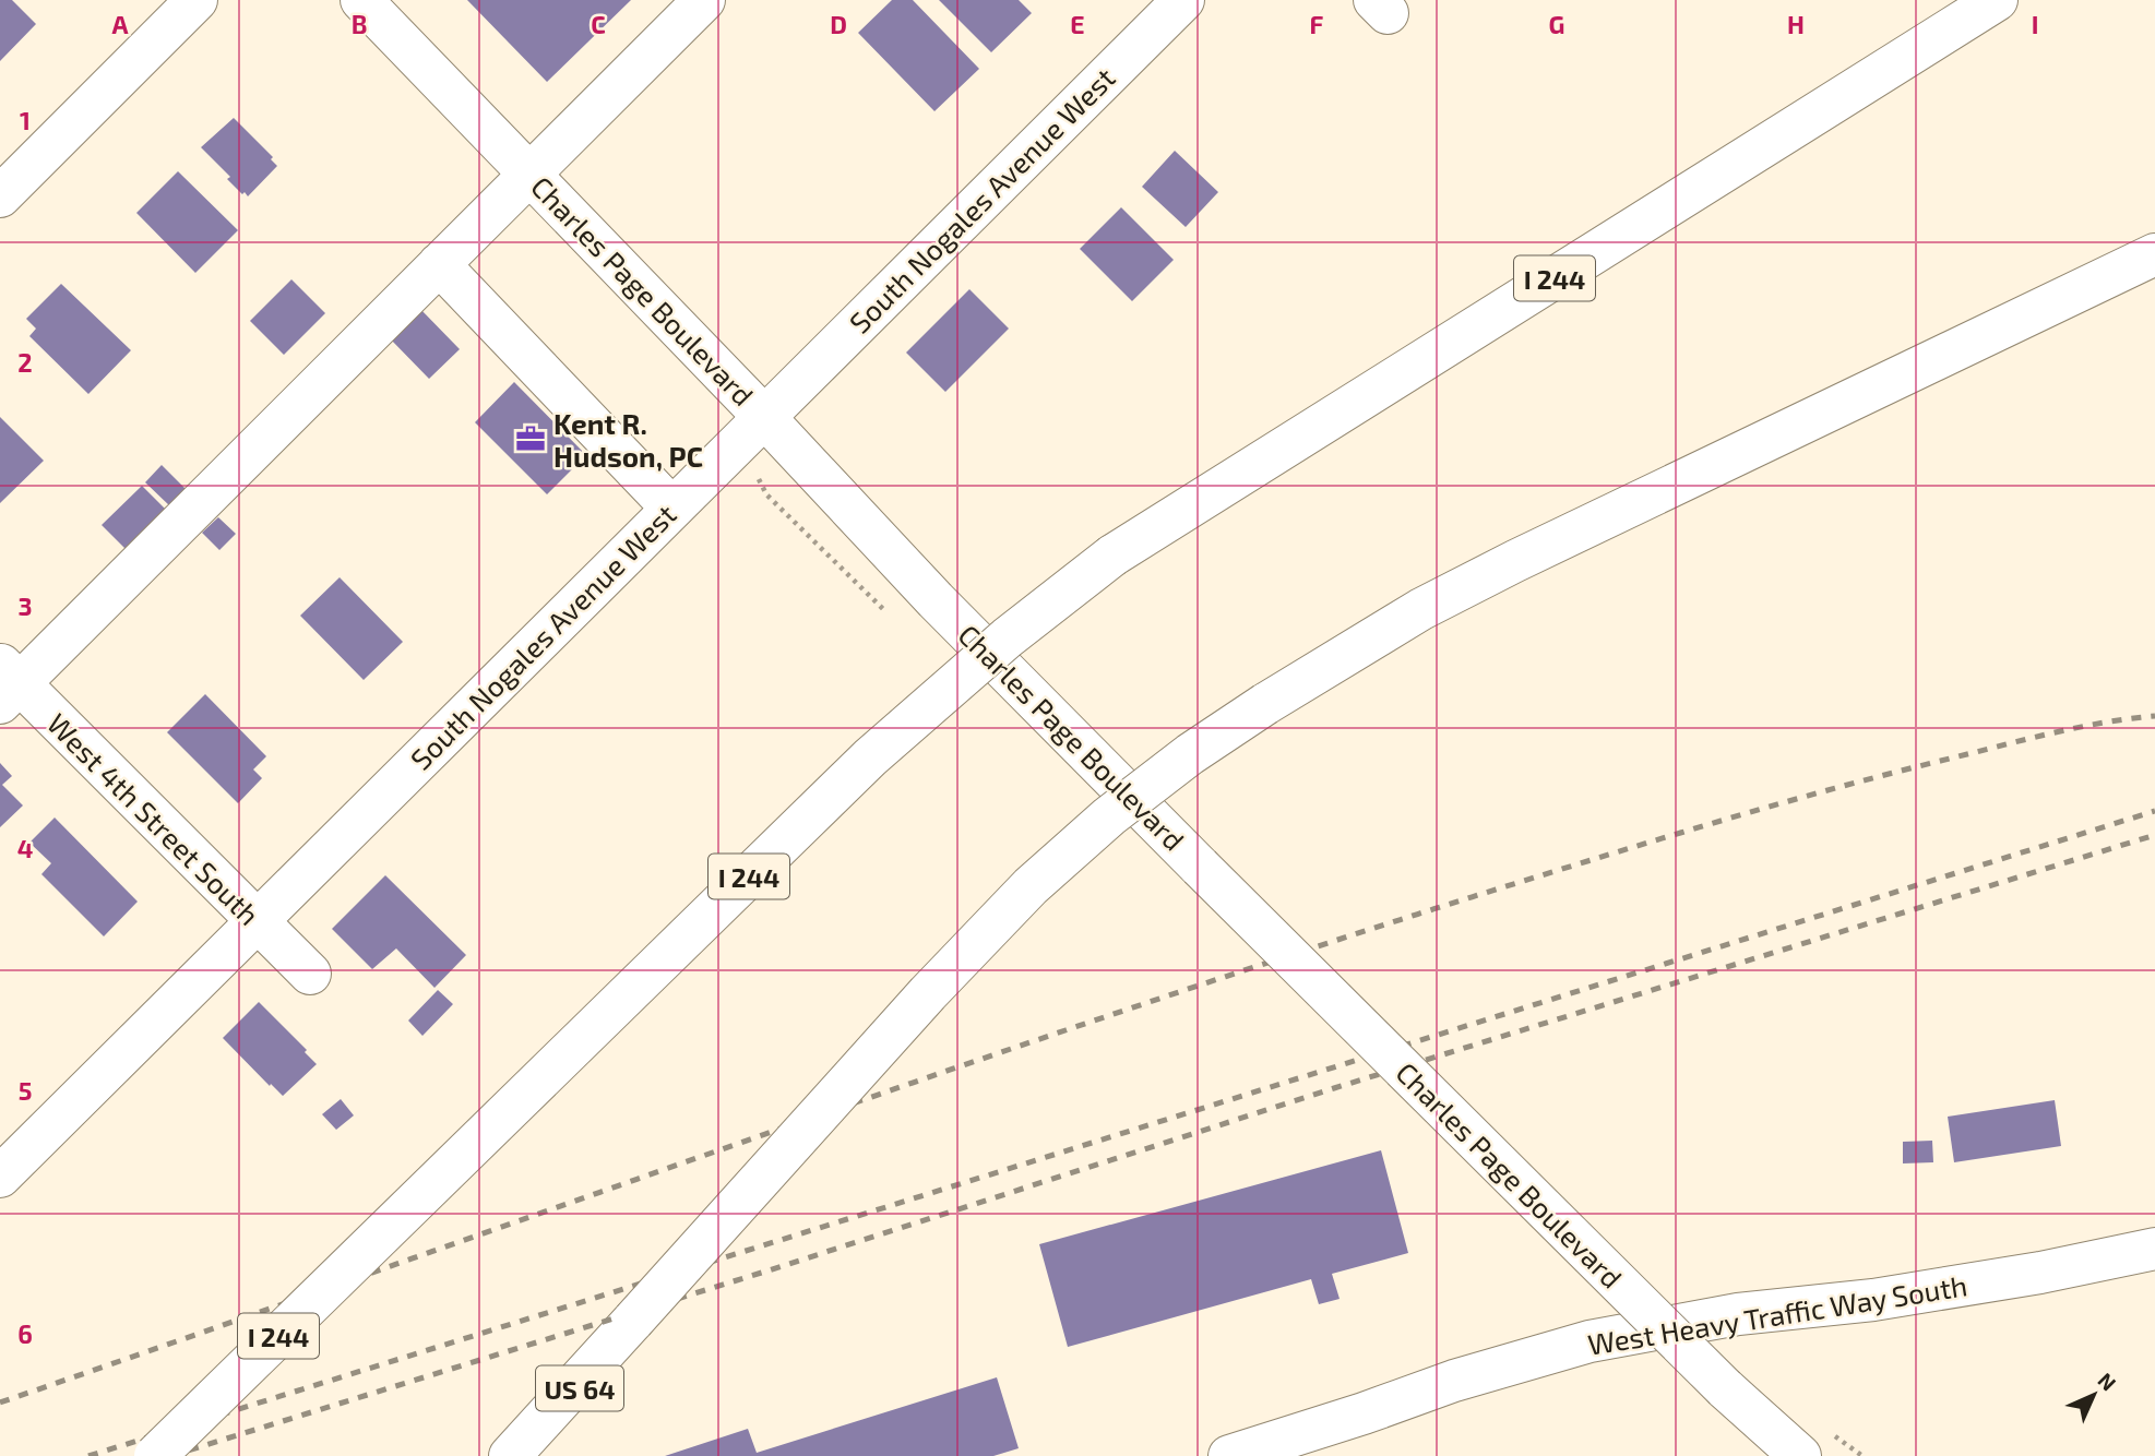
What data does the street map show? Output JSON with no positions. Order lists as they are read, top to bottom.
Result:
{
  "streets": {
    "main road": [
      "South Nogales Avenue West",
      "I 244",
      "Charles Page Boulevard",
      "West 4th Street South",
      "West Heavy Traffic Way South",
      "US 64"
    ]
  },
  "crossings": [
    ["South Nogales Avenue West", "Charles Page Boulevard"],
    ["South Nogales Avenue West", "West 4th Street South"]
  ],
  "places": {
    "office": ["Kent R. Hudson, PC"]
  },
  "north": "top right",
  "grid": {
    "columns": [
      "A",
      "B",
      "C",
      "D",
      "E",
      "F",
      "G",
      "H",
      "I"
    ],
    "rows": [
      "1",
      "2",
      "3",
      "4",
      "5",
      "6"
    ]
  }
}
